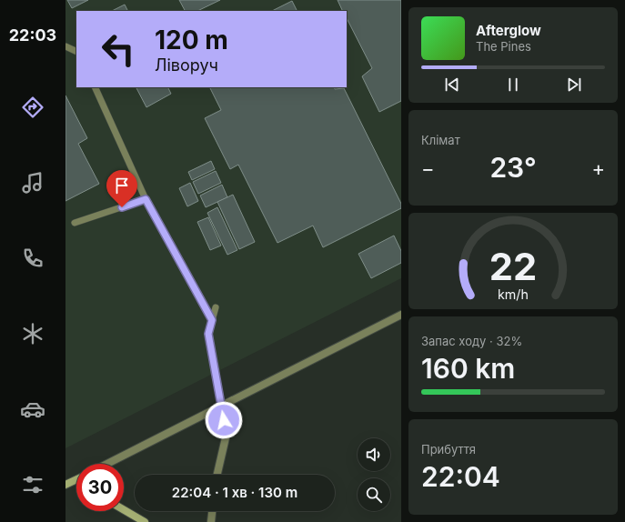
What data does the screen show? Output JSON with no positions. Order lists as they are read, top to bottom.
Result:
{
  "page": {
    "tabs": "22:03",
    "turn": ["120 m", "Ліворуч"],
    "song": ["Afterglow", "The Pines"],
    "tile": [
      "Клімат",
      ["Запас ходу · 32%", "160 km"],
      ["Прибуття", "22:04"]
    ],
    "heat": ["−", "23°", "+"],
    "limit": "30",
    "trip": "22:04 · 1 хв · 130 m",
    "gauge": ["22", "km/h"]
  }
}
